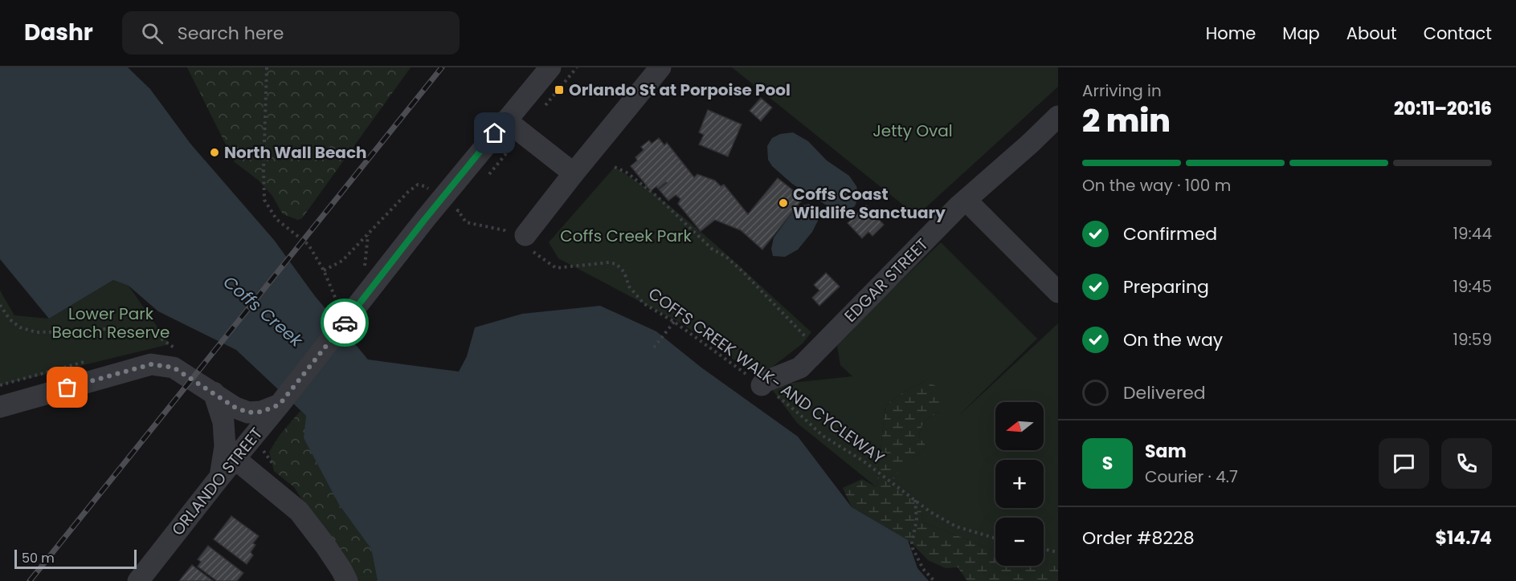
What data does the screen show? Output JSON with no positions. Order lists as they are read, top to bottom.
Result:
{
  "streets": {
    "street": ["EDGAR STREET", "ORLANDO STREET"],
    "path": ["COFFS CREEK WALK- AND CYCLEWAY"]
  },
  "crossings": [
    ["EDGAR STREET", "COFFS CREEK WALK- AND CYCLEWAY"]
  ],
  "water": ["Coffs Creek"],
  "parks": ["Jetty Oval", "Coffs Creek Park", "Lower Park Beach Reserve"],
  "places": {
    "transit": ["Orlando St at Porpoise Pool"],
    "other": ["North Wall Beach", "Coffs Coast Wildlife Sanctuary"]
  },
  "scale_bar": "50 m",
  "north": "left",
  "page": {
    "header": "Dashr",
    "search": "Search here",
    "nav": [
      "Home",
      "Map",
      "About",
      "Contact"
    ],
    "heading": ["2 min", "Arriving in", "20:11–20:16"],
    "panel": [
      "Sam",
      "Courier · 4.7",
      "Order #8228",
      "$14.74"
    ],
    "bar": "On the way · 100 m",
    "list": [
      ["Confirmed", "19:44"],
      ["Preparing", "19:45"],
      ["On the way", "19:59"],
      "Delivered"
    ],
    "map_buttons": ["+", "−"],
    "round": "S",
    "scale": "50 m"
  }
}
